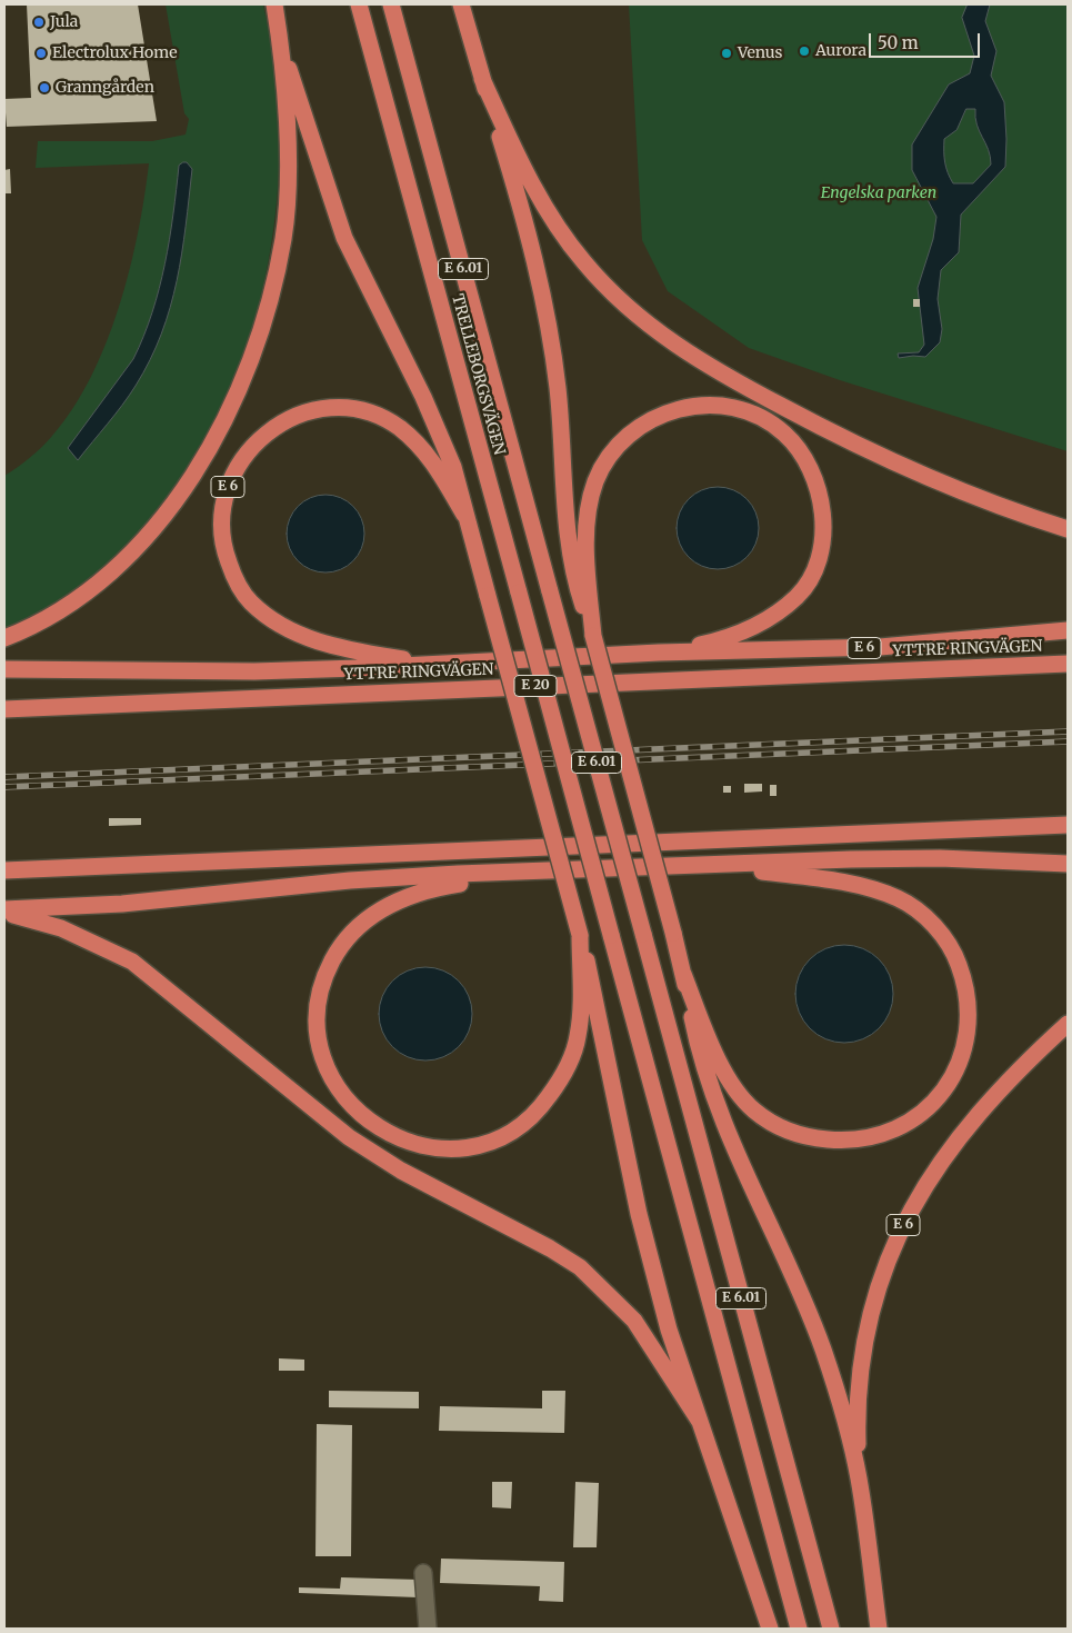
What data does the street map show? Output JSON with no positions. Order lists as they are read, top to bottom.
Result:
{
  "streets": {
    "highway": [
      "E 6.01",
      "TRELLEBORGSVÄGEN",
      "E 6",
      "YTTRE RINGVÄGEN",
      "E 20"
    ]
  },
  "parks": ["Engelska parken"],
  "places": [
    "Jula",
    "Aurora",
    "Electrolux Home",
    "Venus",
    "Granngården"
  ],
  "scale_bar": "50 m"
}
